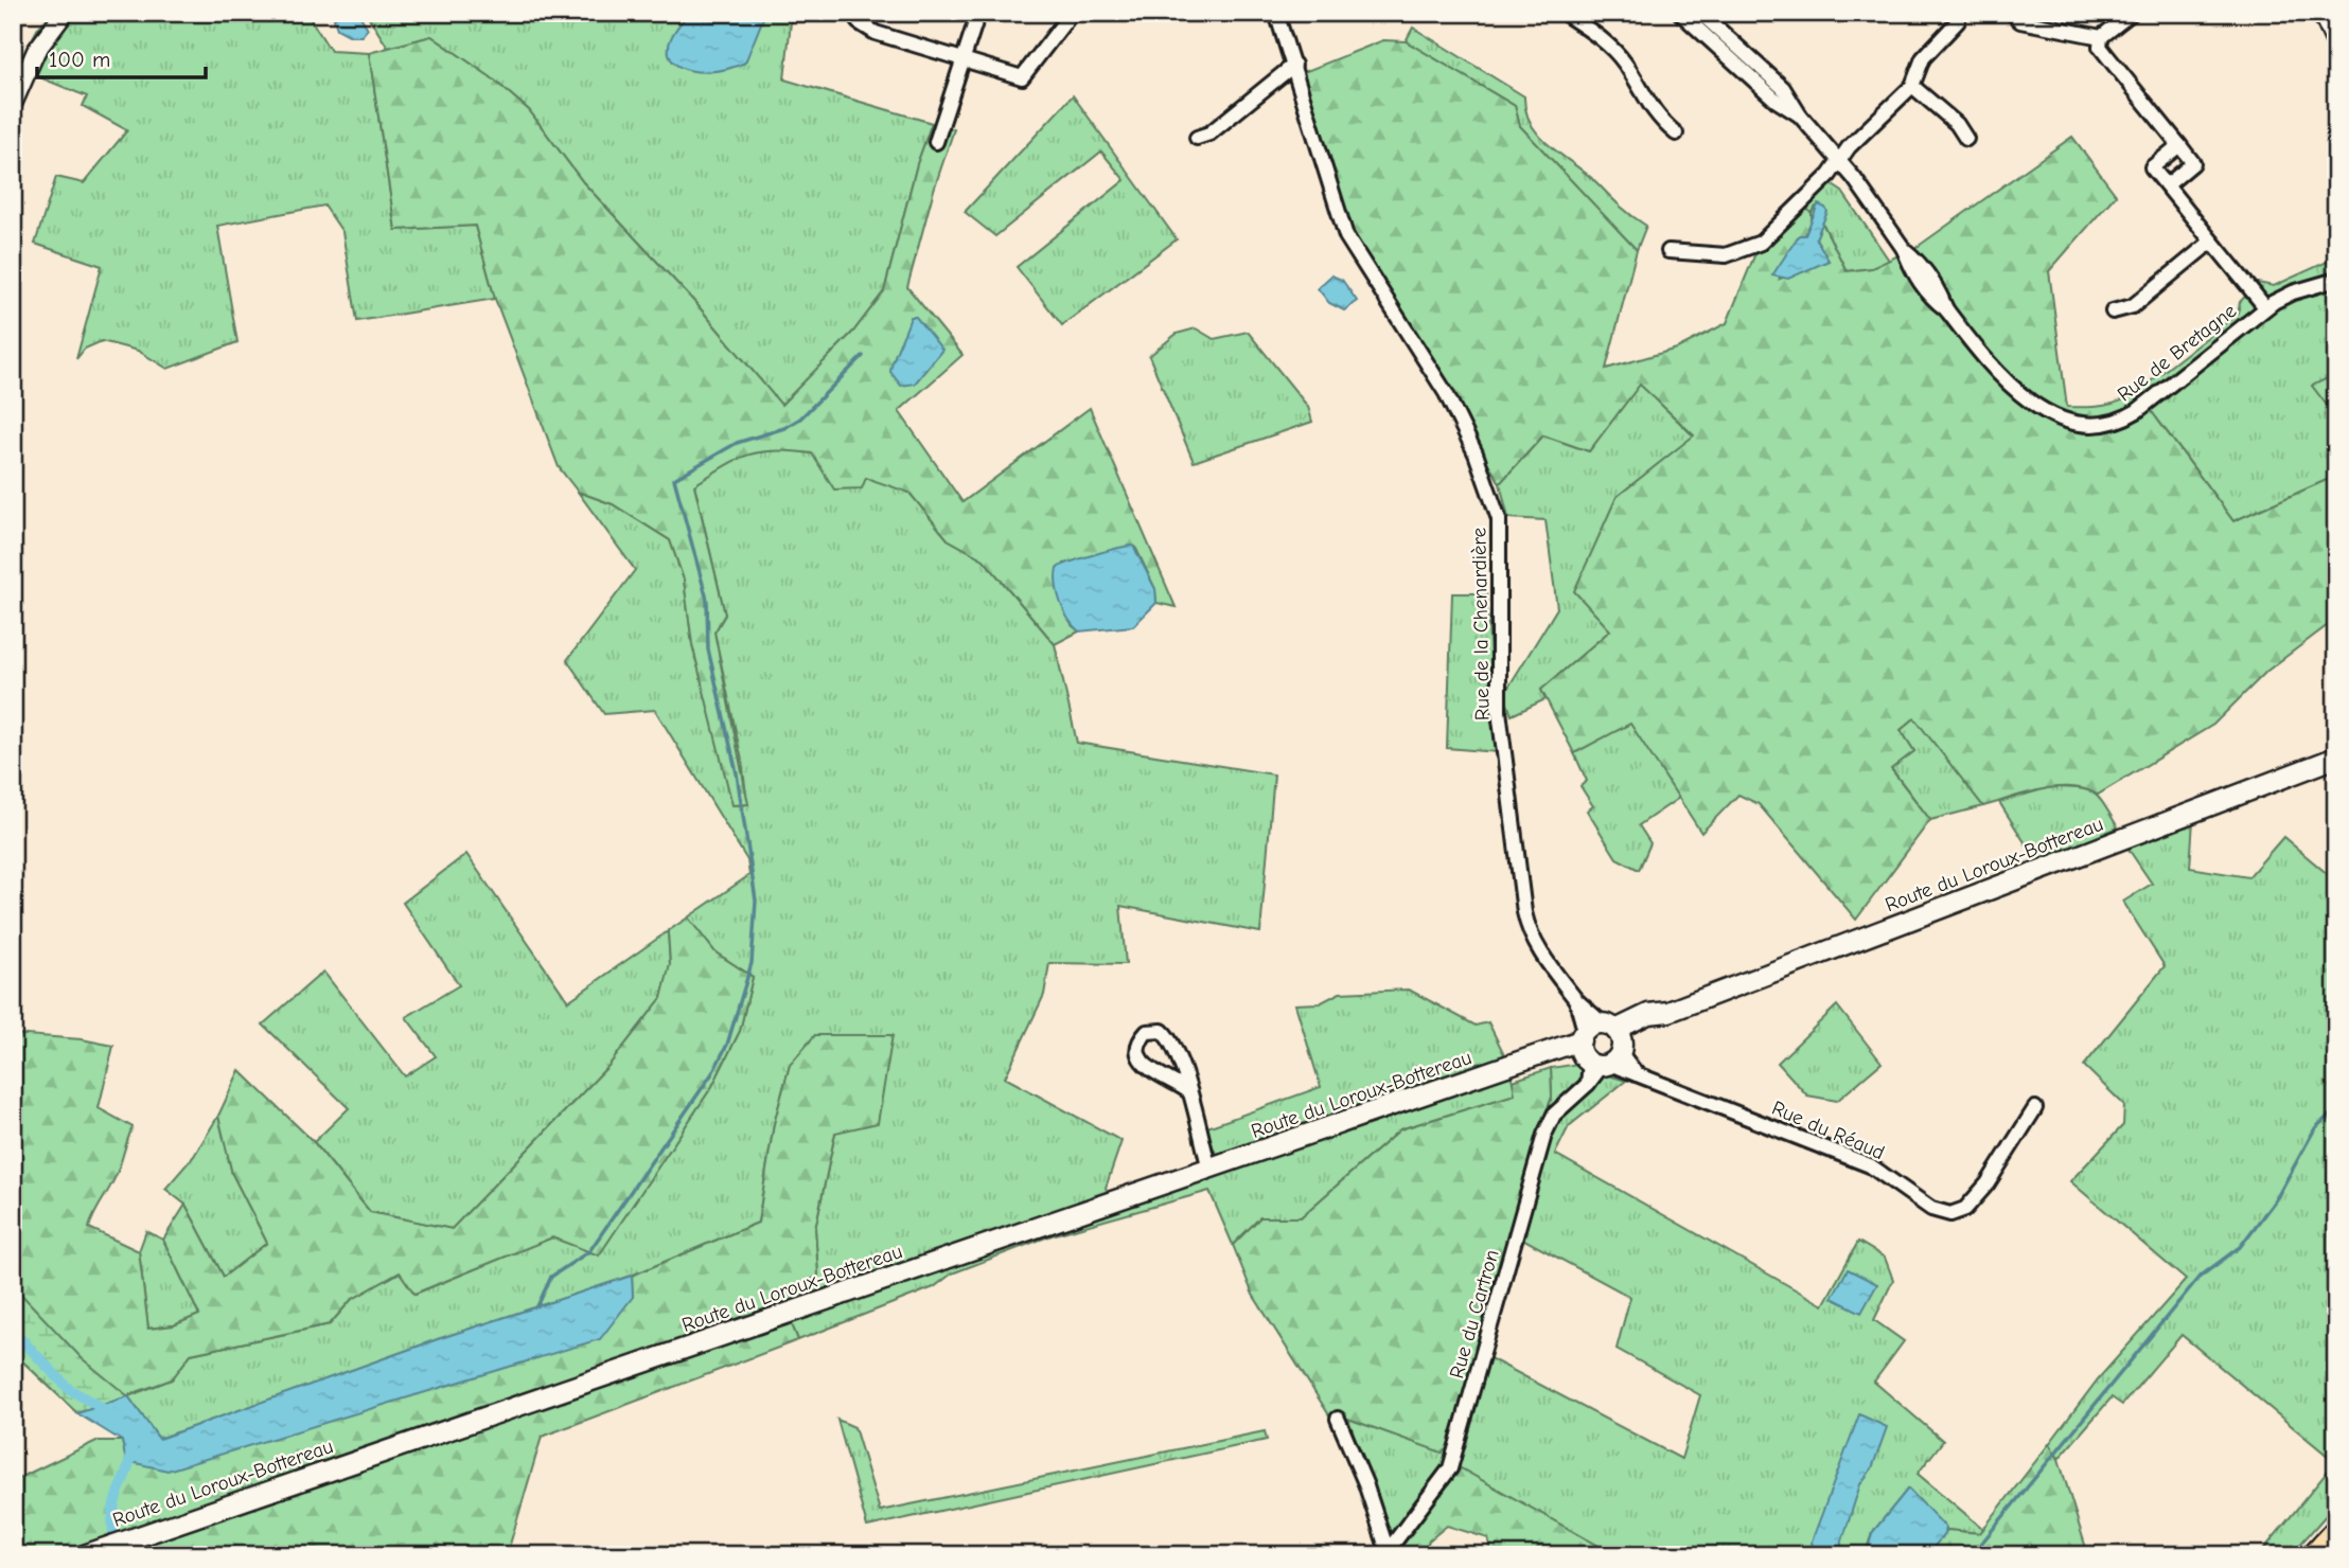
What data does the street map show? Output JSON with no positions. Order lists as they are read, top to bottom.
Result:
{
  "streets": {
    "main road": ["Route du Loroux-Bottereau"],
    "street": [
      "Rue de Bretagne",
      "Rue de la Chenardière",
      "Rue du Réaud",
      "Rue du Cartron"
    ]
  },
  "crossings": [
    ["Rue de la Chenardière", "Route du Loroux-Bottereau"],
    ["Rue de la Chenardière", "Rue du Réaud"],
    ["Rue de la Chenardière", "Rue du Cartron"],
    ["Route du Loroux-Bottereau", "Rue du Réaud"],
    ["Route du Loroux-Bottereau", "Rue du Cartron"],
    ["Rue du Réaud", "Rue du Cartron"]
  ],
  "scale_bar": "100 m"
}
